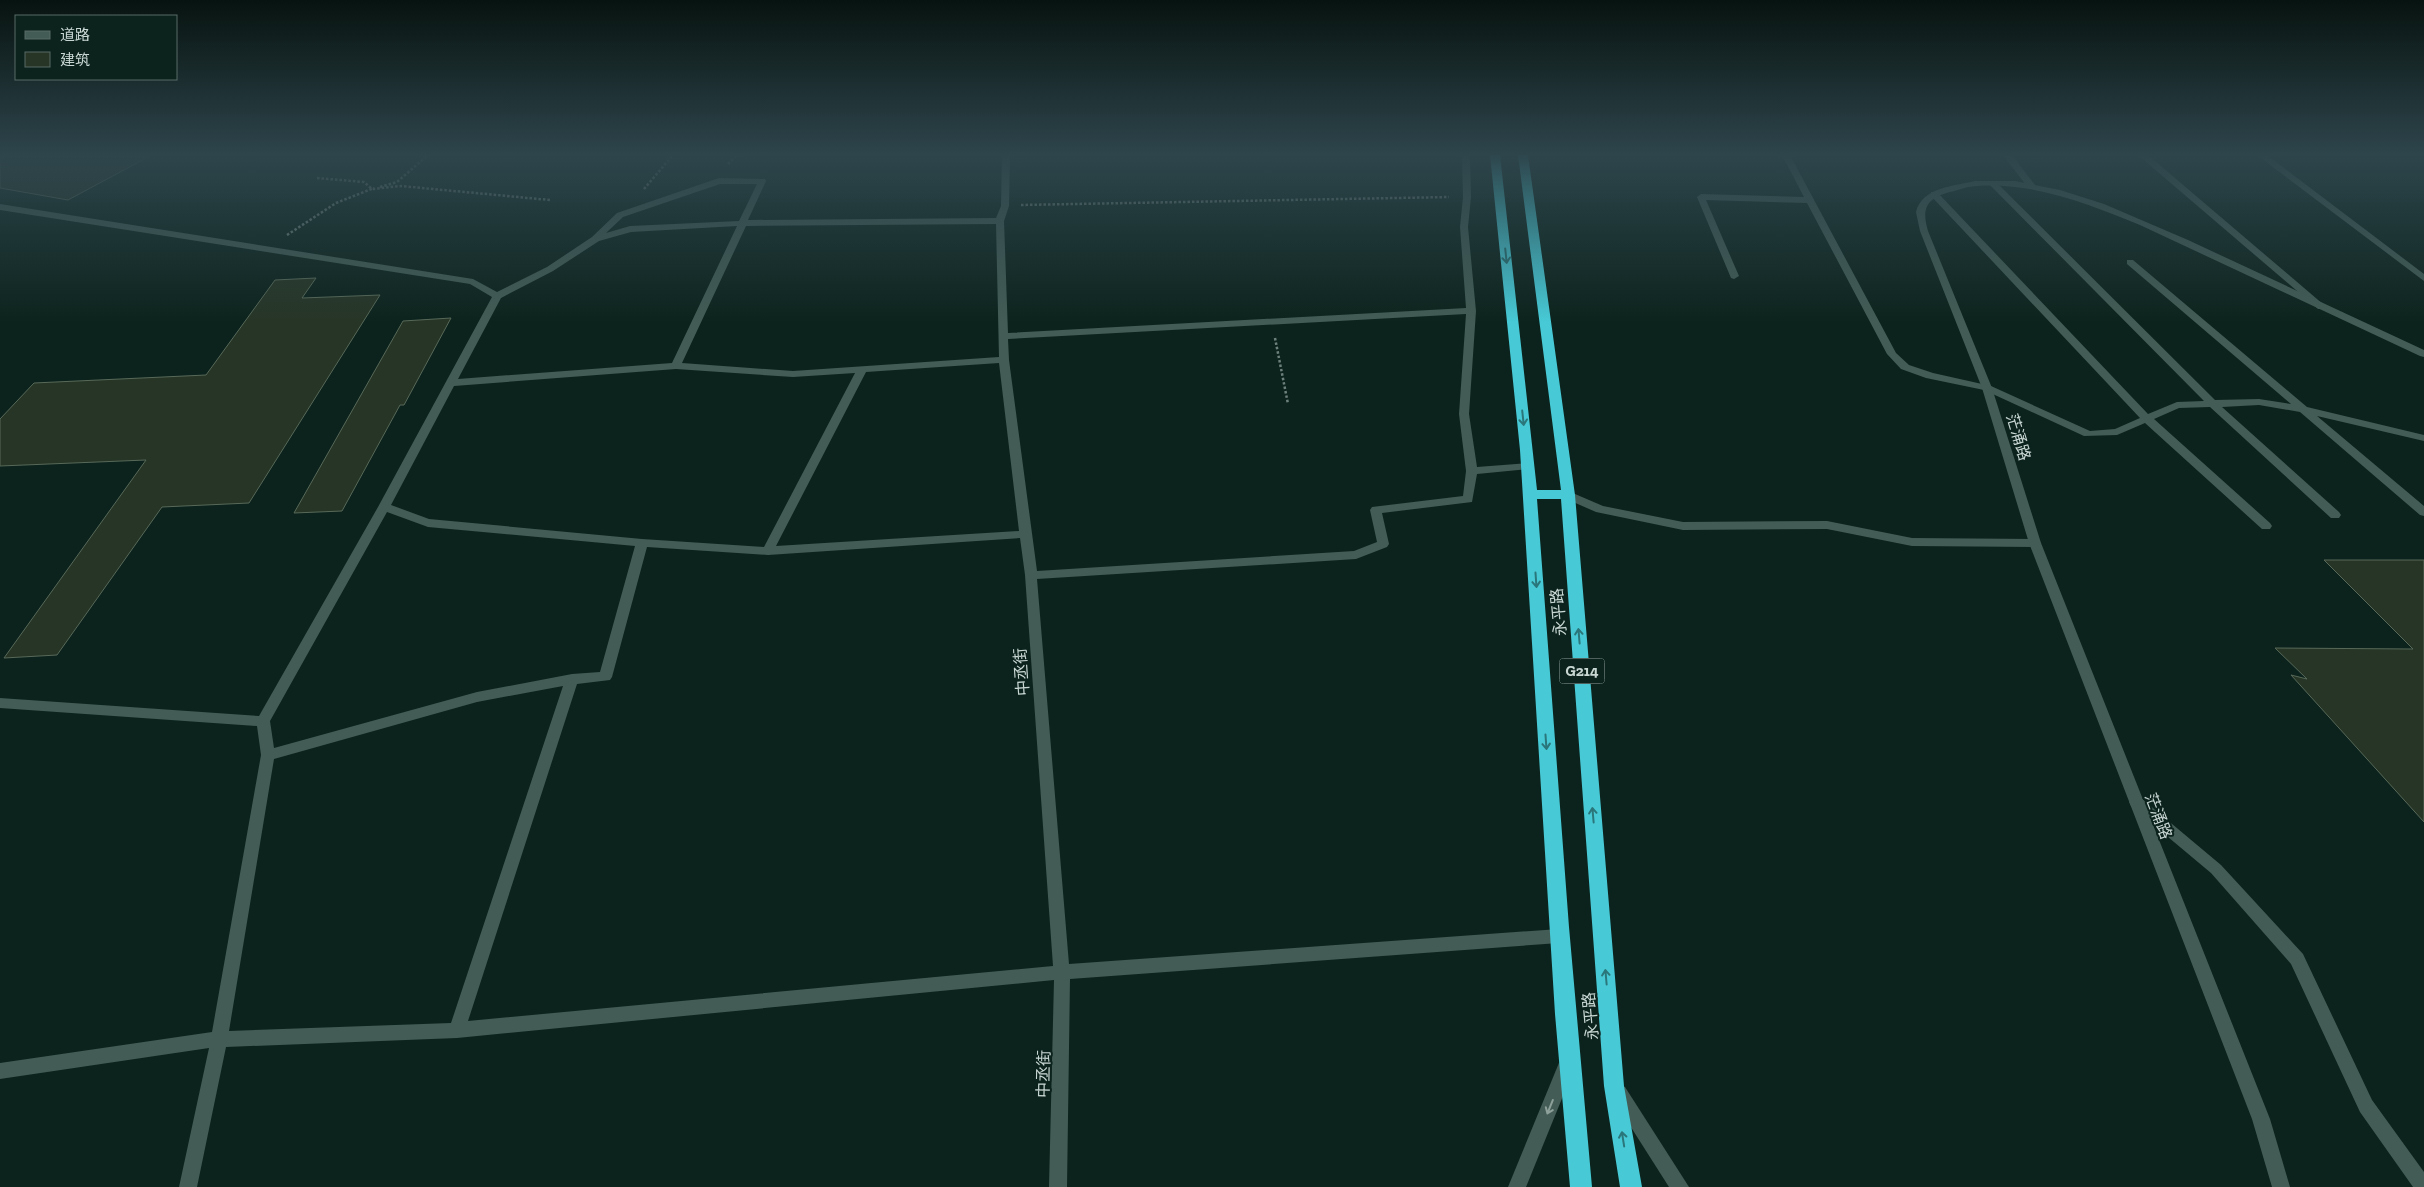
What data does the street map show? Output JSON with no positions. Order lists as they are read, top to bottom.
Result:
{
  "streets": {
    "highway": ["永平路", "G214"],
    "street": ["茫涌路", "中丞街"]
  },
  "legend": ["道路", "建筑"]
}
